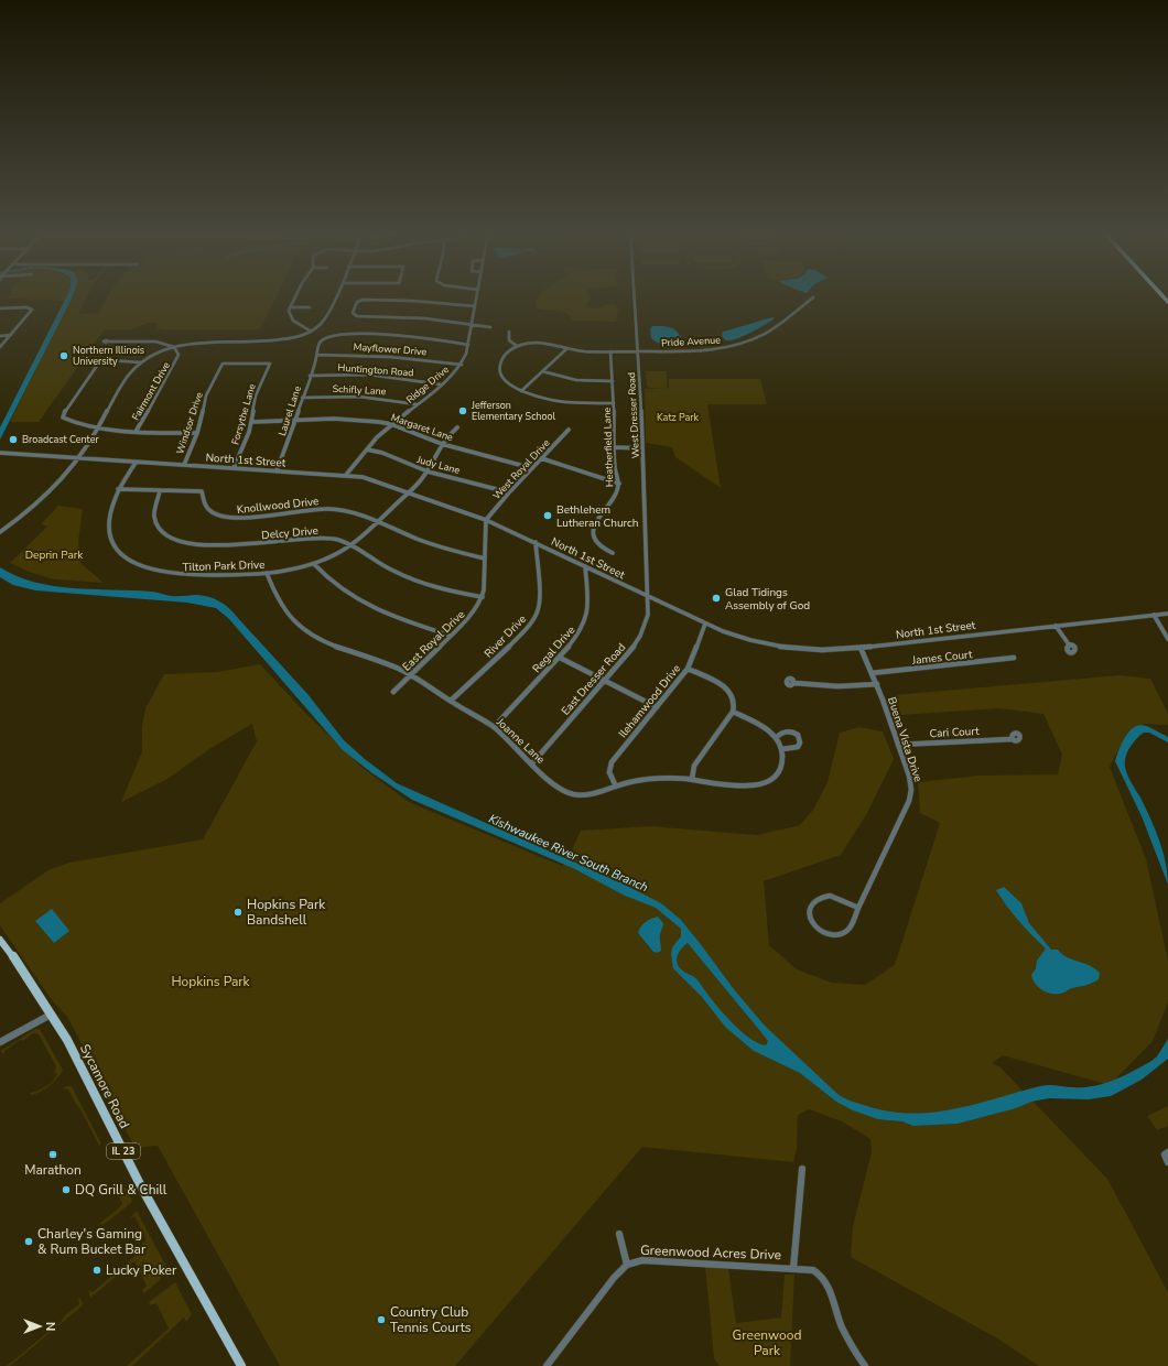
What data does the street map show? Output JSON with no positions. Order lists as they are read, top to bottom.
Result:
{
  "streets": {
    "main road": ["Sycamore Road", "IL 23"],
    "street": [
      "Pride Avenue",
      "Mayflower Drive",
      "Huntington Road",
      "Ridge Drive",
      "Schifly Lane",
      "Fairmont Drive",
      "Laurel Lane",
      "Forsythe Lane",
      "West Dresser Road",
      "Windsor Drive",
      "Margaret Lane",
      "Heatherfield Lane",
      "North 1st Street",
      "Judy Lane",
      "West Royal Drive",
      "Knollwood Drive",
      "Delcy Drive",
      "Tilton Park Drive",
      "River Drive",
      "East Royal Drive",
      "Regal Drive",
      "James Court",
      "East Dresser Road",
      "Ilehamwood Drive",
      "Cari Court",
      "Buena Vista Drive",
      "Joanne Lane",
      "Greenwood Acres Drive"
    ]
  },
  "crossings": [
    ["Pride Avenue", "West Dresser Road"],
    ["Pride Avenue", "Heatherfield Lane"],
    ["Mayflower Drive", "Ridge Drive"],
    ["Mayflower Drive", "Laurel Lane"],
    ["Huntington Road", "Ridge Drive"],
    ["Huntington Road", "Laurel Lane"],
    ["Ridge Drive", "Schifly Lane"],
    ["Ridge Drive", "Laurel Lane"],
    ["Ridge Drive", "Margaret Lane"],
    ["Ridge Drive", "North 1st Street"],
    ["Ridge Drive", "Judy Lane"],
    ["Schifly Lane", "Laurel Lane"],
    ["Laurel Lane", "Margaret Lane"],
    ["Laurel Lane", "North 1st Street"],
    ["Forsythe Lane", "Windsor Drive"],
    ["Forsythe Lane", "Margaret Lane"],
    ["Forsythe Lane", "North 1st Street"],
    ["West Dresser Road", "North 1st Street"],
    ["West Dresser Road", "East Dresser Road"],
    ["Windsor Drive", "North 1st Street"],
    ["Margaret Lane", "West Royal Drive"],
    ["Margaret Lane", "Tilton Park Drive"],
    ["North 1st Street", "West Royal Drive"],
    ["North 1st Street", "Tilton Park Drive"],
    ["North 1st Street", "River Drive"],
    ["North 1st Street", "East Royal Drive"],
    ["North 1st Street", "Regal Drive"],
    ["North 1st Street", "East Dresser Road"],
    ["North 1st Street", "Ilehamwood Drive"],
    ["North 1st Street", "Buena Vista Drive"],
    ["Judy Lane", "West Royal Drive"],
    ["Judy Lane", "Tilton Park Drive"],
    ["West Royal Drive", "East Royal Drive"],
    ["Knollwood Drive", "Delcy Drive"],
    ["Knollwood Drive", "Tilton Park Drive"],
    ["Knollwood Drive", "East Royal Drive"],
    ["Delcy Drive", "Tilton Park Drive"],
    ["Delcy Drive", "East Royal Drive"],
    ["Tilton Park Drive", "Joanne Lane"],
    ["River Drive", "Joanne Lane"],
    ["East Royal Drive", "Joanne Lane"],
    ["Regal Drive", "Joanne Lane"],
    ["James Court", "Buena Vista Drive"],
    ["East Dresser Road", "Joanne Lane"],
    ["Ilehamwood Drive", "Joanne Lane"],
    ["Cari Court", "Buena Vista Drive"]
  ],
  "water": ["Kishwaukee River South Branch"],
  "parks": [
    "Katz Park",
    "Deprin Park",
    "Hopkins Park",
    "Greenwood Park"
  ],
  "places": [
    "Northern Illinois University",
    "Jefferson Elementary School",
    "Broadcast Center",
    "Bethlehem Lutheran Church",
    "Glad Tidings Assembly of God",
    "Hopkins Park Bandshell",
    "Marathon",
    "DQ Grill & Chill",
    "Charley's Gaming & Rum Bucket Bar",
    "Lucky Poker",
    "Country Club Tennis Courts"
  ],
  "north": "right"
}
